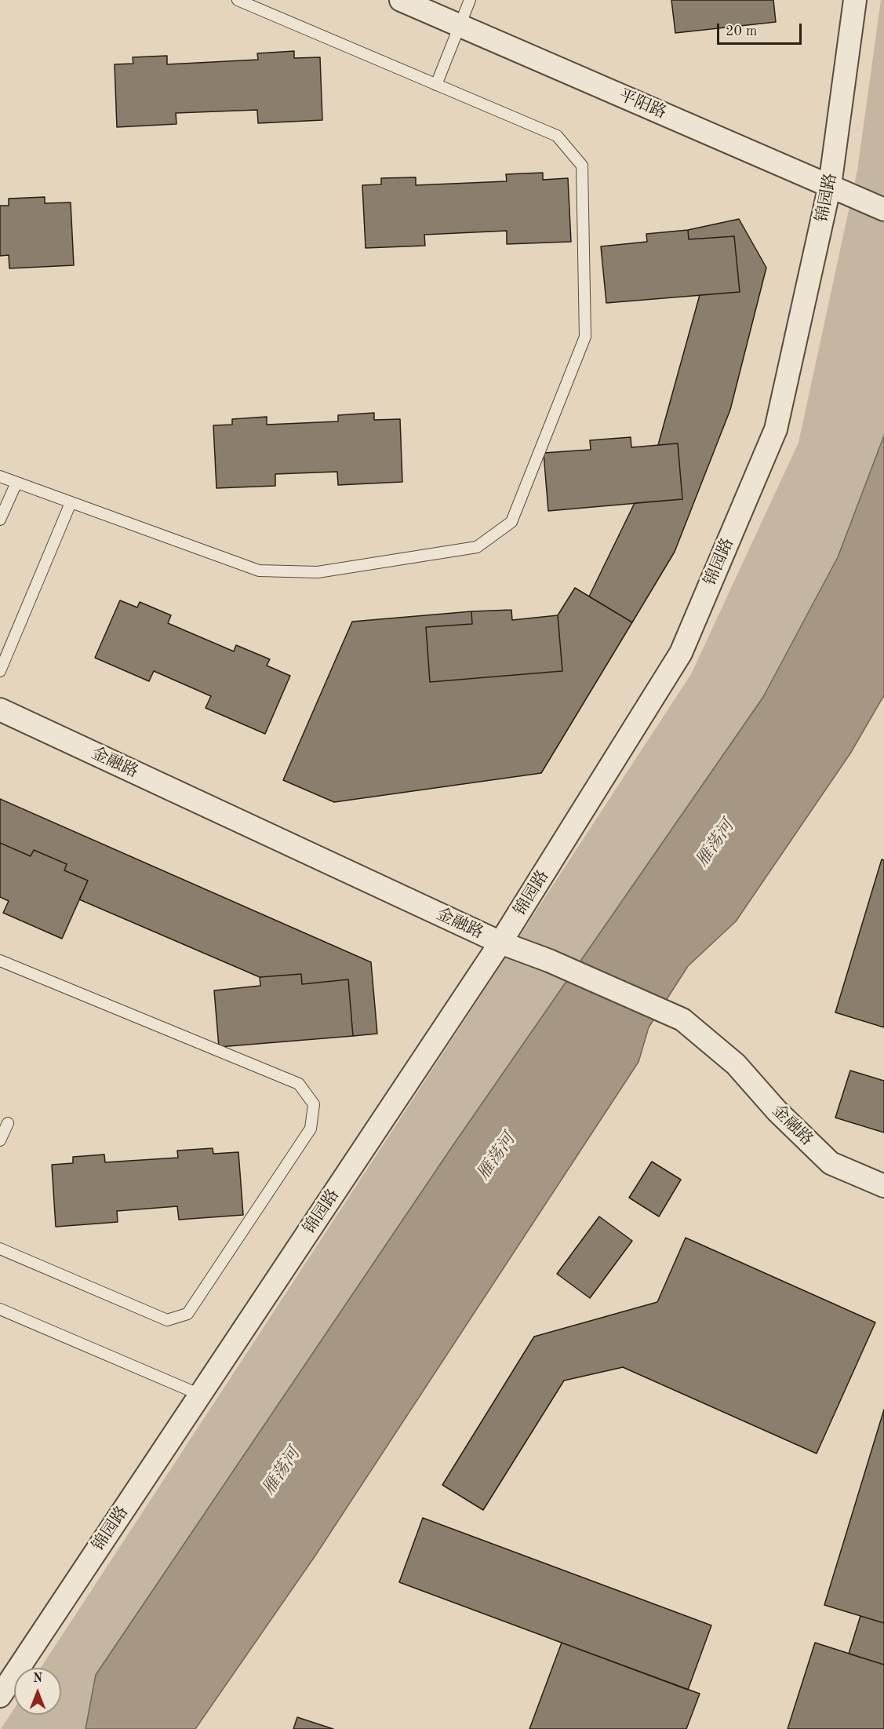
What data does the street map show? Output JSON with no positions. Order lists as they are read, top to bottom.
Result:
{
  "streets": {
    "street": ["平阳路", "锦园路", "金融路"]
  },
  "crossings": [
    ["平阳路", "锦园路"],
    ["锦园路", "金融路"]
  ],
  "water": ["雁荡河"],
  "scale_bar": "20 m",
  "north": "top"
}
